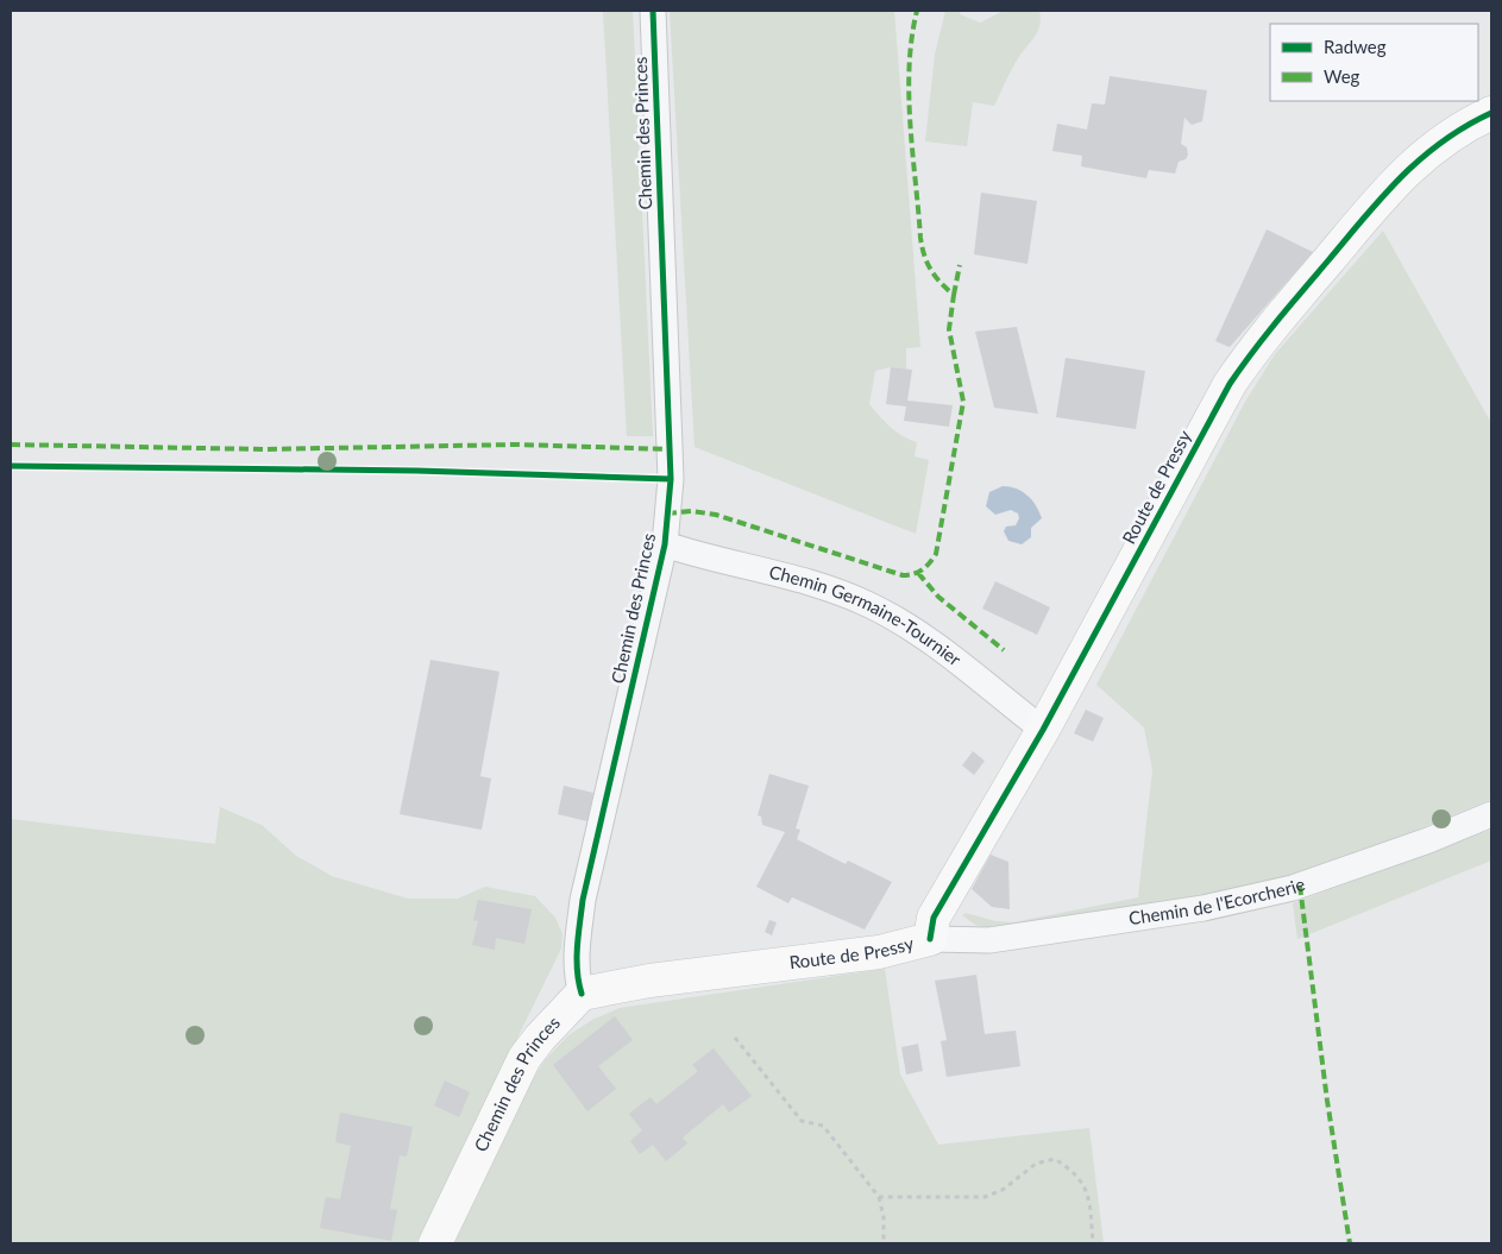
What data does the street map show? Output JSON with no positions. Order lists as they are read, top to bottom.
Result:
{
  "streets": {
    "street": [
      "Chemin des Princes",
      "Route de Pressy",
      "Chemin Germaine-Tournier",
      "Chemin de l'Ecorcherie"
    ]
  },
  "crossings": [
    ["Chemin des Princes", "Route de Pressy"],
    ["Chemin des Princes", "Chemin Germaine-Tournier"],
    ["Route de Pressy", "Chemin Germaine-Tournier"],
    ["Route de Pressy", "Chemin de l'Ecorcherie"]
  ],
  "legend": ["Radweg", "Weg"]
}
